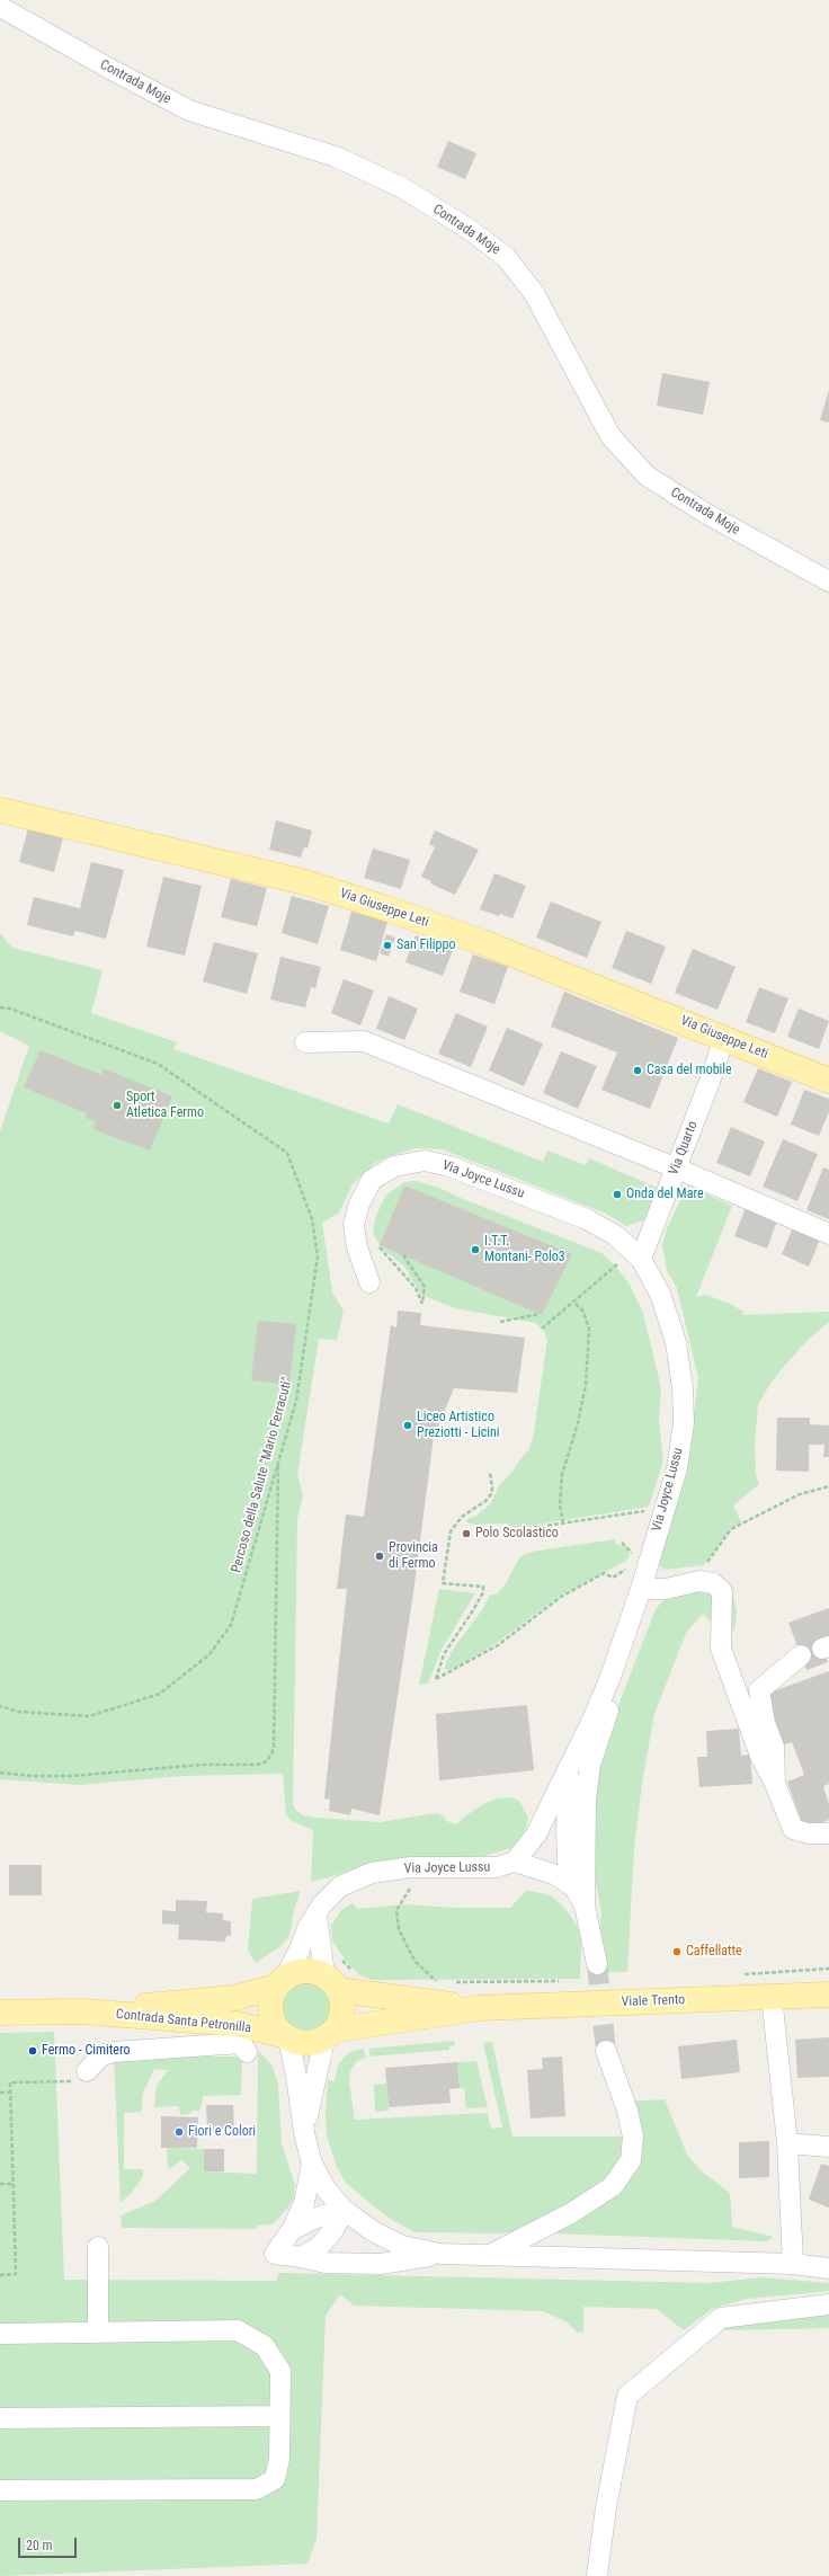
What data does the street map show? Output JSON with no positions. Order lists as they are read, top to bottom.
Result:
{
  "streets": {
    "main road": ["Via Giuseppe Leti", "Viale Trento", "Contrada Santa Petronilla"],
    "street": ["Contrada Moje", "Via Quarto", "Via Joyce Lussu"],
    "path": ["Percoso della Salute \"Mario Ferracuti\""]
  },
  "crossings": [
    ["Via Giuseppe Leti", "Via Quarto"],
    ["Via Quarto", "Via Joyce Lussu"],
    ["Via Joyce Lussu", "Viale Trento"],
    ["Via Joyce Lussu", "Contrada Santa Petronilla"],
    ["Viale Trento", "Contrada Santa Petronilla"]
  ],
  "places": [
    "San Filippo",
    "Casa del mobile",
    "Sport Atletica Fermo",
    "Onda del Mare",
    "I.T.T. Montani- Polo3",
    "Liceo Artistico Preziotti - Licini",
    "Polo Scolastico",
    "Provincia di Fermo",
    "Caffellatte",
    "Fermo - Cimitero",
    "Fiori e Colori"
  ],
  "scale_bar": "20 m"
}
